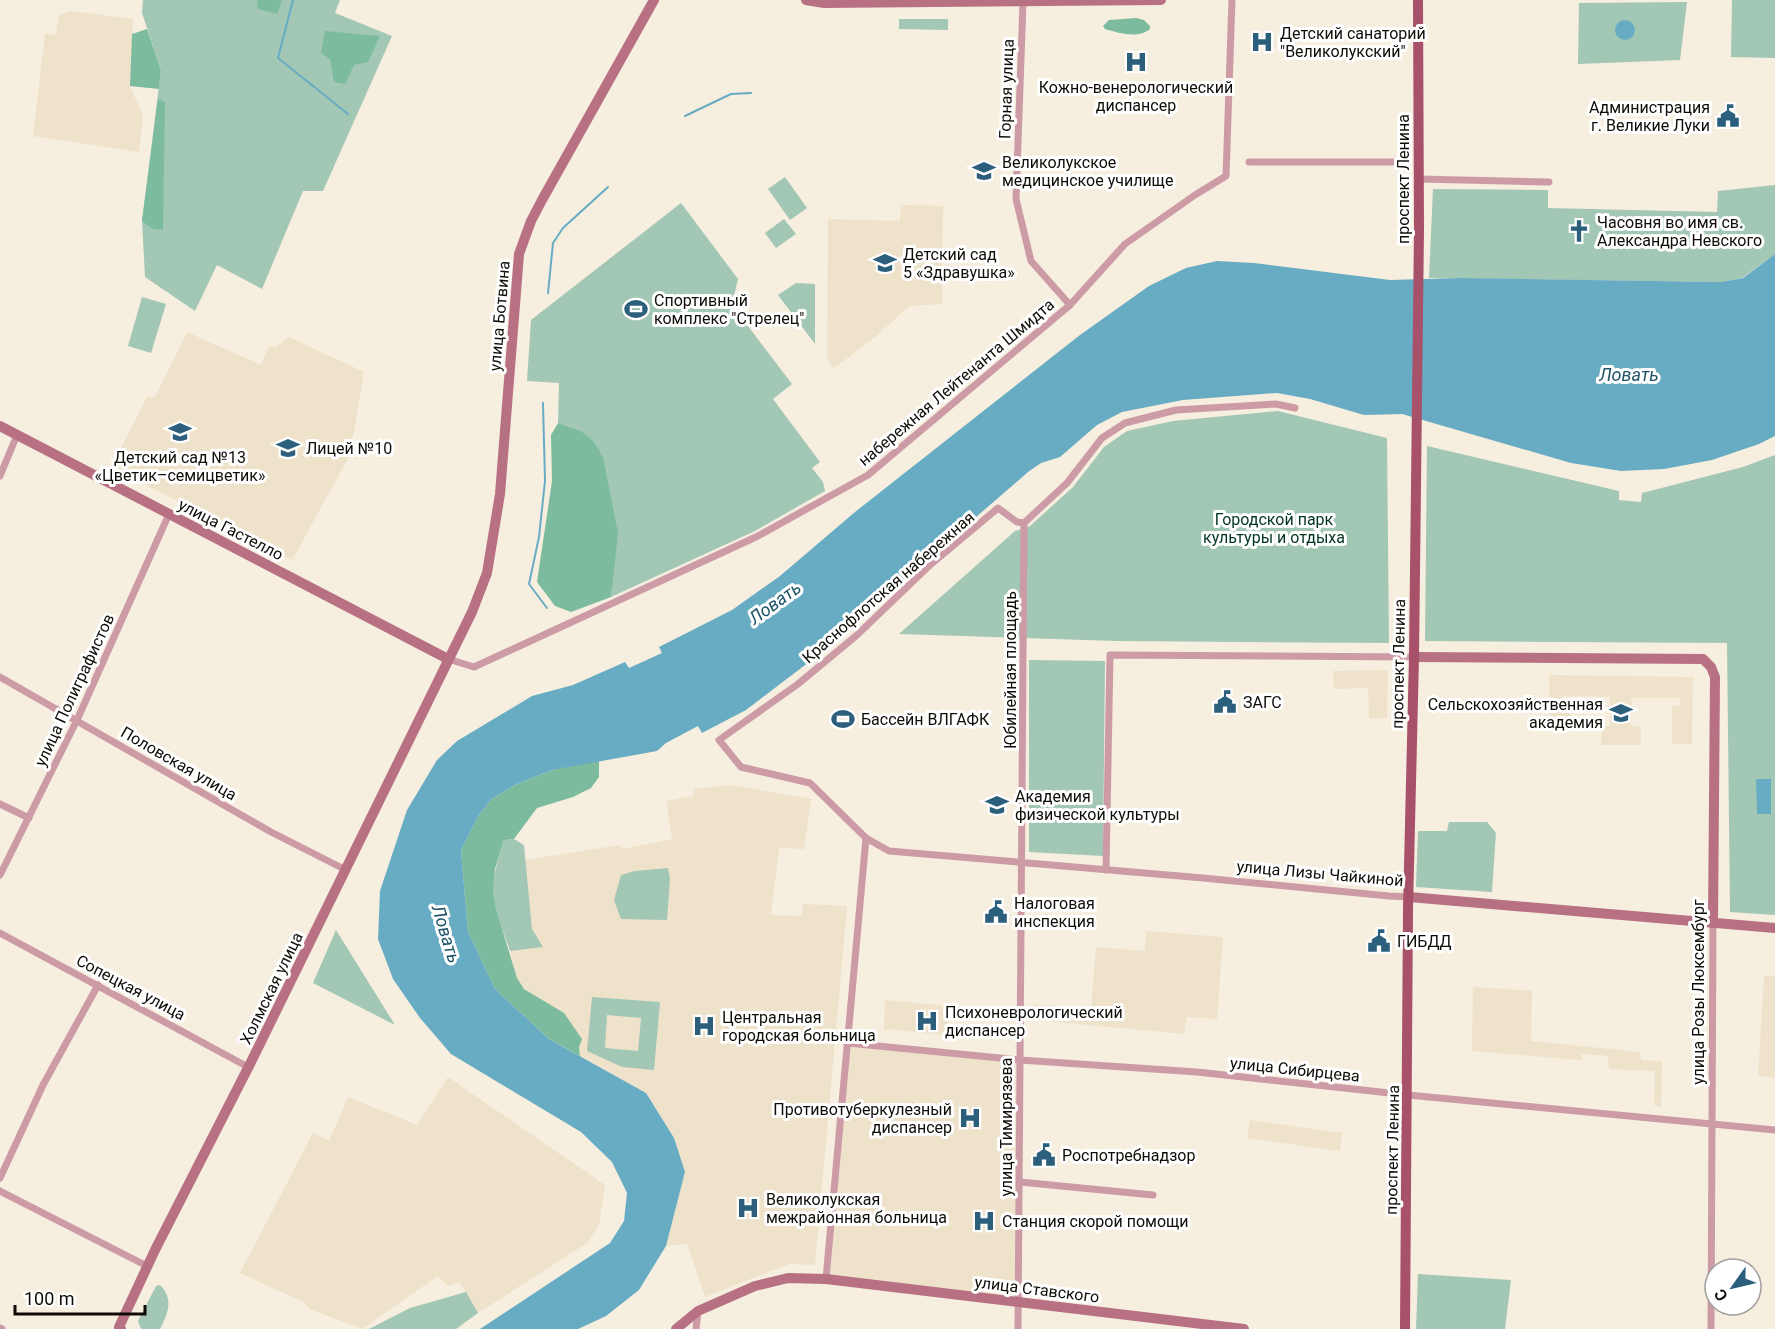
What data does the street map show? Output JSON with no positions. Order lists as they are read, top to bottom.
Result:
{
  "streets": {
    "main road": [
      "проспект Ленина",
      "улица Ботвина",
      "улица Гастелло",
      "улица Лизы Чайкиной",
      "Холмская улица",
      "улица Розы Люксембург",
      "улица Ставского"
    ],
    "street": [
      "Горная улица",
      "набережная Лейтенанта Шмидта",
      "Краснофлотская набережная",
      "Юбилейная площадь",
      "улица Полиграфистов",
      "Половская улица",
      "Сопецкая улица",
      "улица Сибирцева",
      "улица Тимирязева"
    ]
  },
  "crossings": [
    ["Горная улица", "набережная Лейтенанта Шмидта"],
    ["проспект Ленина", "улица Лизы Чайкиной"],
    ["проспект Ленина", "улица Розы Люксембург"],
    ["проспект Ленина", "улица Сибирцева"],
    ["улица Ботвина", "набережная Лейтенанта Шмидта"],
    ["улица Ботвина", "улица Гастелло"],
    ["улица Ботвина", "Холмская улица"],
    ["набережная Лейтенанта Шмидта", "улица Гастелло"],
    ["набережная Лейтенанта Шмидта", "Холмская улица"],
    ["улица Гастелло", "улица Полиграфистов"],
    ["улица Гастелло", "Холмская улица"],
    ["Краснофлотская набережная", "Юбилейная площадь"],
    ["Краснофлотская набережная", "улица Лизы Чайкиной"],
    ["Юбилейная площадь", "улица Тимирязева"],
    ["улица Полиграфистов", "Половская улица"],
    ["Половская улица", "Холмская улица"],
    ["улица Лизы Чайкиной", "улица Розы Люксембург"],
    ["улица Лизы Чайкиной", "улица Тимирязева"],
    ["Сопецкая улица", "Холмская улица"],
    ["улица Розы Люксембург", "улица Сибирцева"],
    ["улица Сибирцева", "улица Тимирязева"],
    ["улица Тимирязева", "улица Ставского"]
  ],
  "water": ["Ловать"],
  "parks": ["Городской парк культуры и отдыха"],
  "places": {
    "hospital": [
      "Детский санаторий \"Великолукский\"",
      "Кожно-венерологический диспансер",
      "Психоневрологический диспансер",
      "Центральная городская больница",
      "Противотуберкулезный диспансер",
      "Великолукская межрайонная больница",
      "Станция скорой помощи"
    ],
    "public building": [
      "Администрация г. Великие Луки",
      "ЗАГС",
      "Налоговая инспекция",
      "ГИБДД",
      "Роспотребнадзор"
    ],
    "school or university": [
      "Великолукское медицинское училище",
      "Детский сад 5 «Здравушка»",
      "Детский сад №13 «Цветик–семицветик»",
      "Лицей №10",
      "Сельскохозяйственная академия",
      "Aкадемия физической культуры"
    ],
    "church": ["Часовня во имя св. Александра Невского"],
    "sports": ["Спортивный комплекс \"Стрелец\"", "Бассейн ВЛГАФК"]
  },
  "scale_bar": "100 m",
  "north": "bottom left"
}
